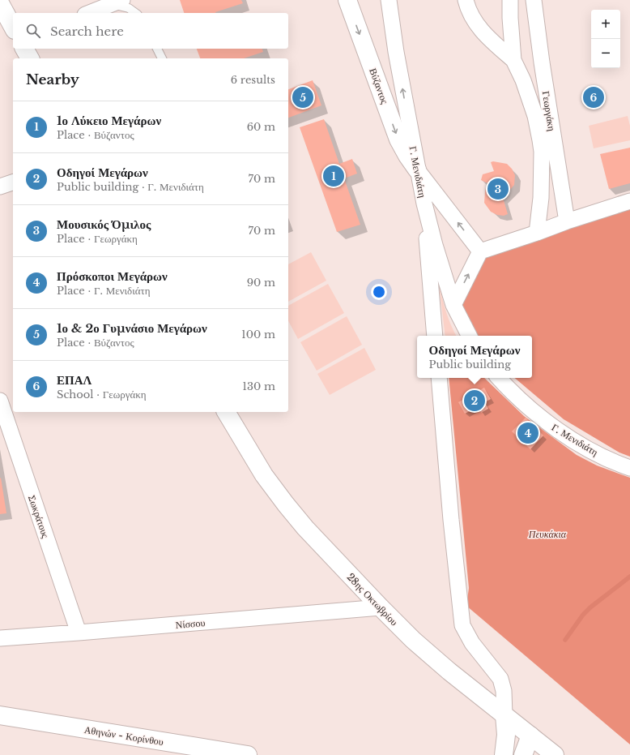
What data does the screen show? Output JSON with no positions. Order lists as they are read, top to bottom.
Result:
{
  "streets": {
    "street": [
      "Βύζαντος",
      "Γεωργάκη",
      "Γ. Μενιδιάτη",
      "Σωκράτους",
      "28ης Οκτωβρίου",
      "Νίσσου",
      "Αθηνών - Κορίνθου"
    ]
  },
  "crossings": [
    ["Βύζαντος", "Γ. Μενιδιάτη"],
    ["Σωκράτους", "Νίσσου"],
    ["28ης Οκτωβρίου", "Νίσσου"]
  ],
  "parks": ["Πευκάκια"],
  "page": {
    "map_buttons": ["+", "−"],
    "search": "Search here",
    "heading": ["Nearby", "6 results"],
    "pins": [
      "5",
      "6",
      "1",
      "3",
      "2",
      "4"
    ],
    "list": [
      {
        "mark": "1",
        "name": "1ο Λύκειο Μεγάρων",
        "note": "Place · Βύζαντος",
        "value": "60 m"
      },
      {
        "mark": "2",
        "name": "Οδηγοί Μεγάρων",
        "note": "Public building · Γ. Μενιδιάτη",
        "value": "70 m"
      },
      {
        "mark": "3",
        "name": "Μουσικός Όμιλος",
        "note": "Place · Γεωργάκη",
        "value": "70 m"
      },
      {
        "mark": "4",
        "name": "Πρόσκοποι Μεγάρων",
        "note": "Place · Γ. Μενιδιάτη",
        "value": "90 m"
      },
      {
        "mark": "5",
        "name": "1ο & 2ο Γυμνάσιο Μεγάρων",
        "note": "Place · Βύζαντος",
        "value": "100 m"
      },
      {
        "mark": "6",
        "name": "ΕΠΑΛ",
        "note": "School · Γεωργάκη",
        "value": "130 m"
      }
    ],
    "popup": ["Οδηγοί Μεγάρων", "Public building"]
  }
}
